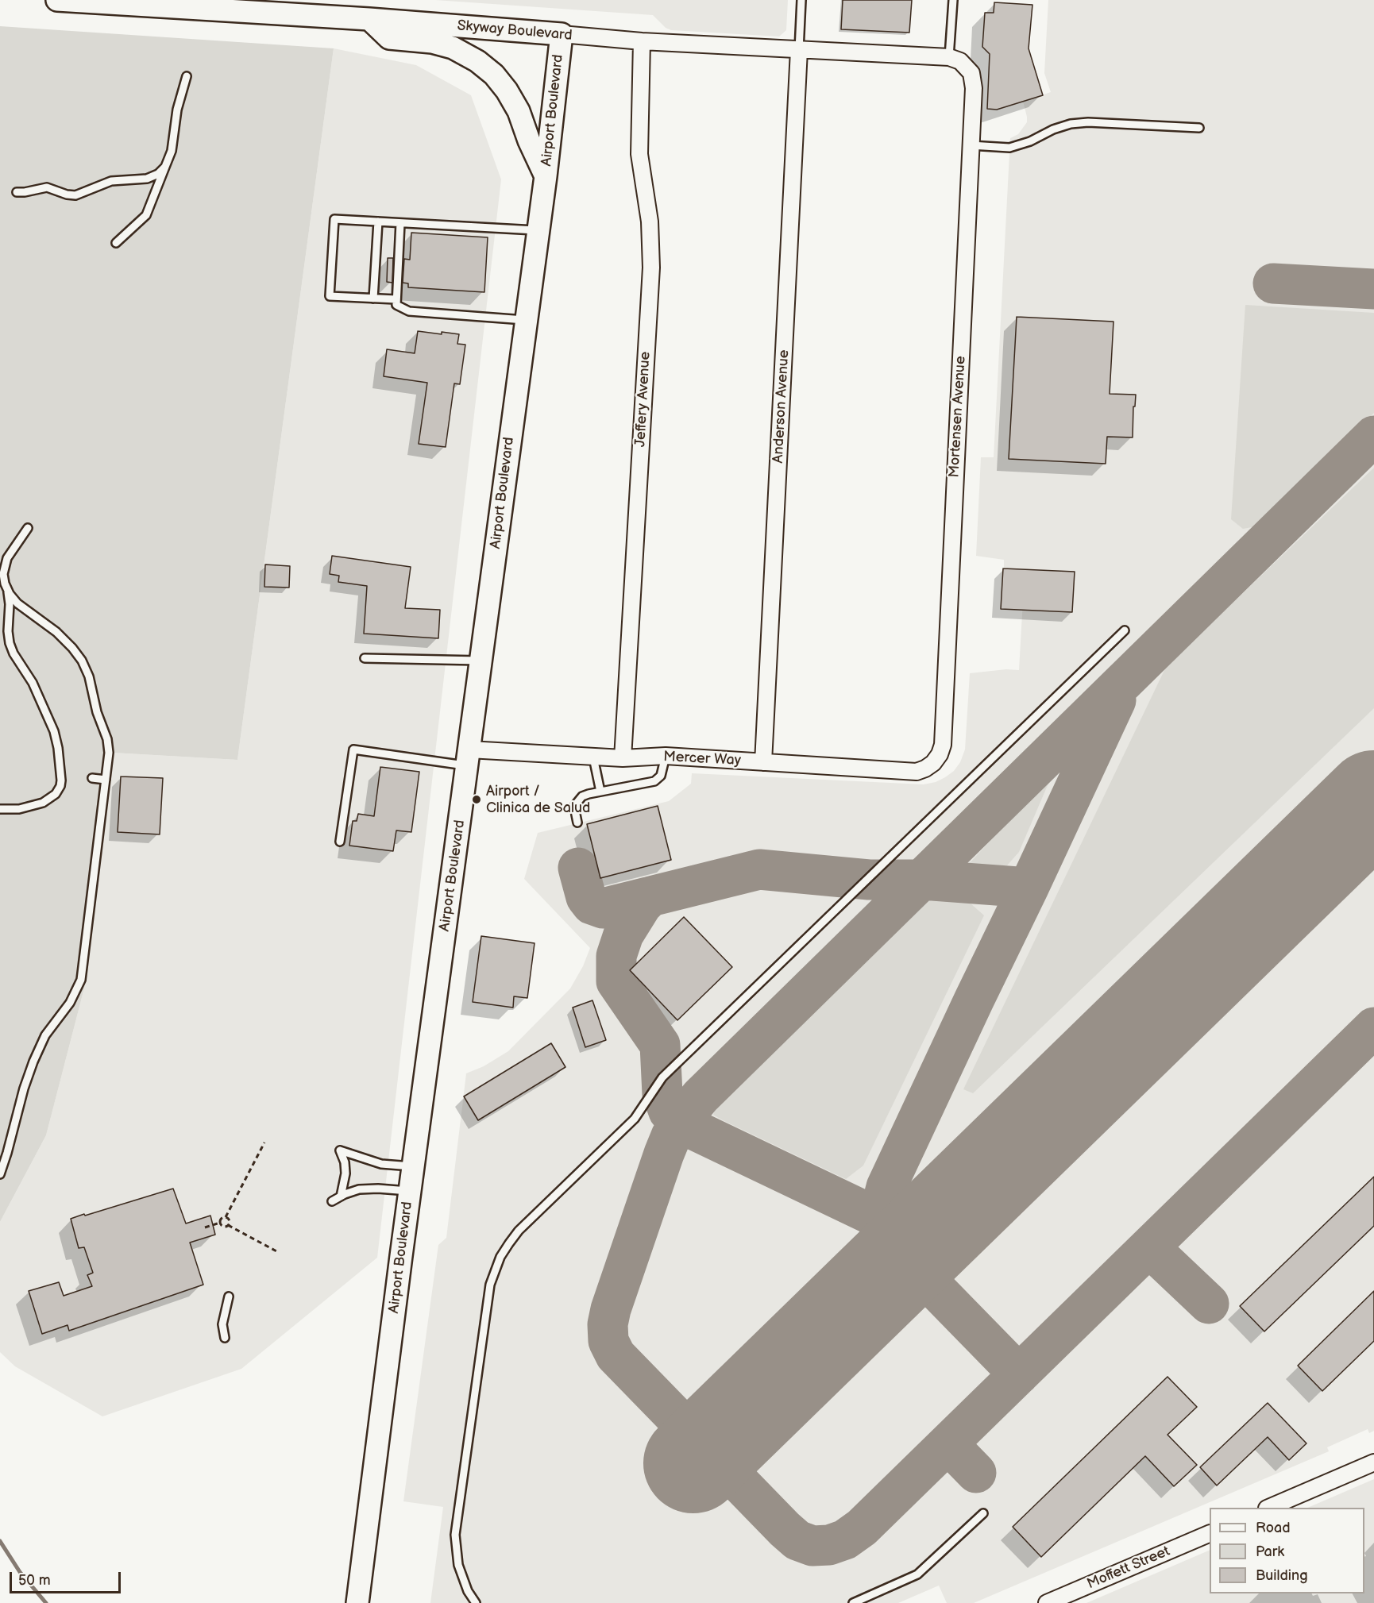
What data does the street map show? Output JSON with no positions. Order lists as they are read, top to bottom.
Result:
{
  "streets": {
    "main road": ["Skyway Boulevard", "Airport Boulevard"],
    "street": [
      "Jeffery Avenue",
      "Anderson Avenue",
      "Mortensen Avenue",
      "Mercer Way",
      "Moffett Street"
    ]
  },
  "crossings": [
    ["Skyway Boulevard", "Airport Boulevard"],
    ["Skyway Boulevard", "Jeffery Avenue"],
    ["Skyway Boulevard", "Anderson Avenue"],
    ["Skyway Boulevard", "Mortensen Avenue"],
    ["Airport Boulevard", "Mercer Way"],
    ["Jeffery Avenue", "Mercer Way"],
    ["Anderson Avenue", "Mercer Way"],
    ["Mortensen Avenue", "Mercer Way"]
  ],
  "places": ["Airport / Clinica de Salud"],
  "legend": ["Road", "Park", "Building"],
  "scale_bar": "50 m"
}
